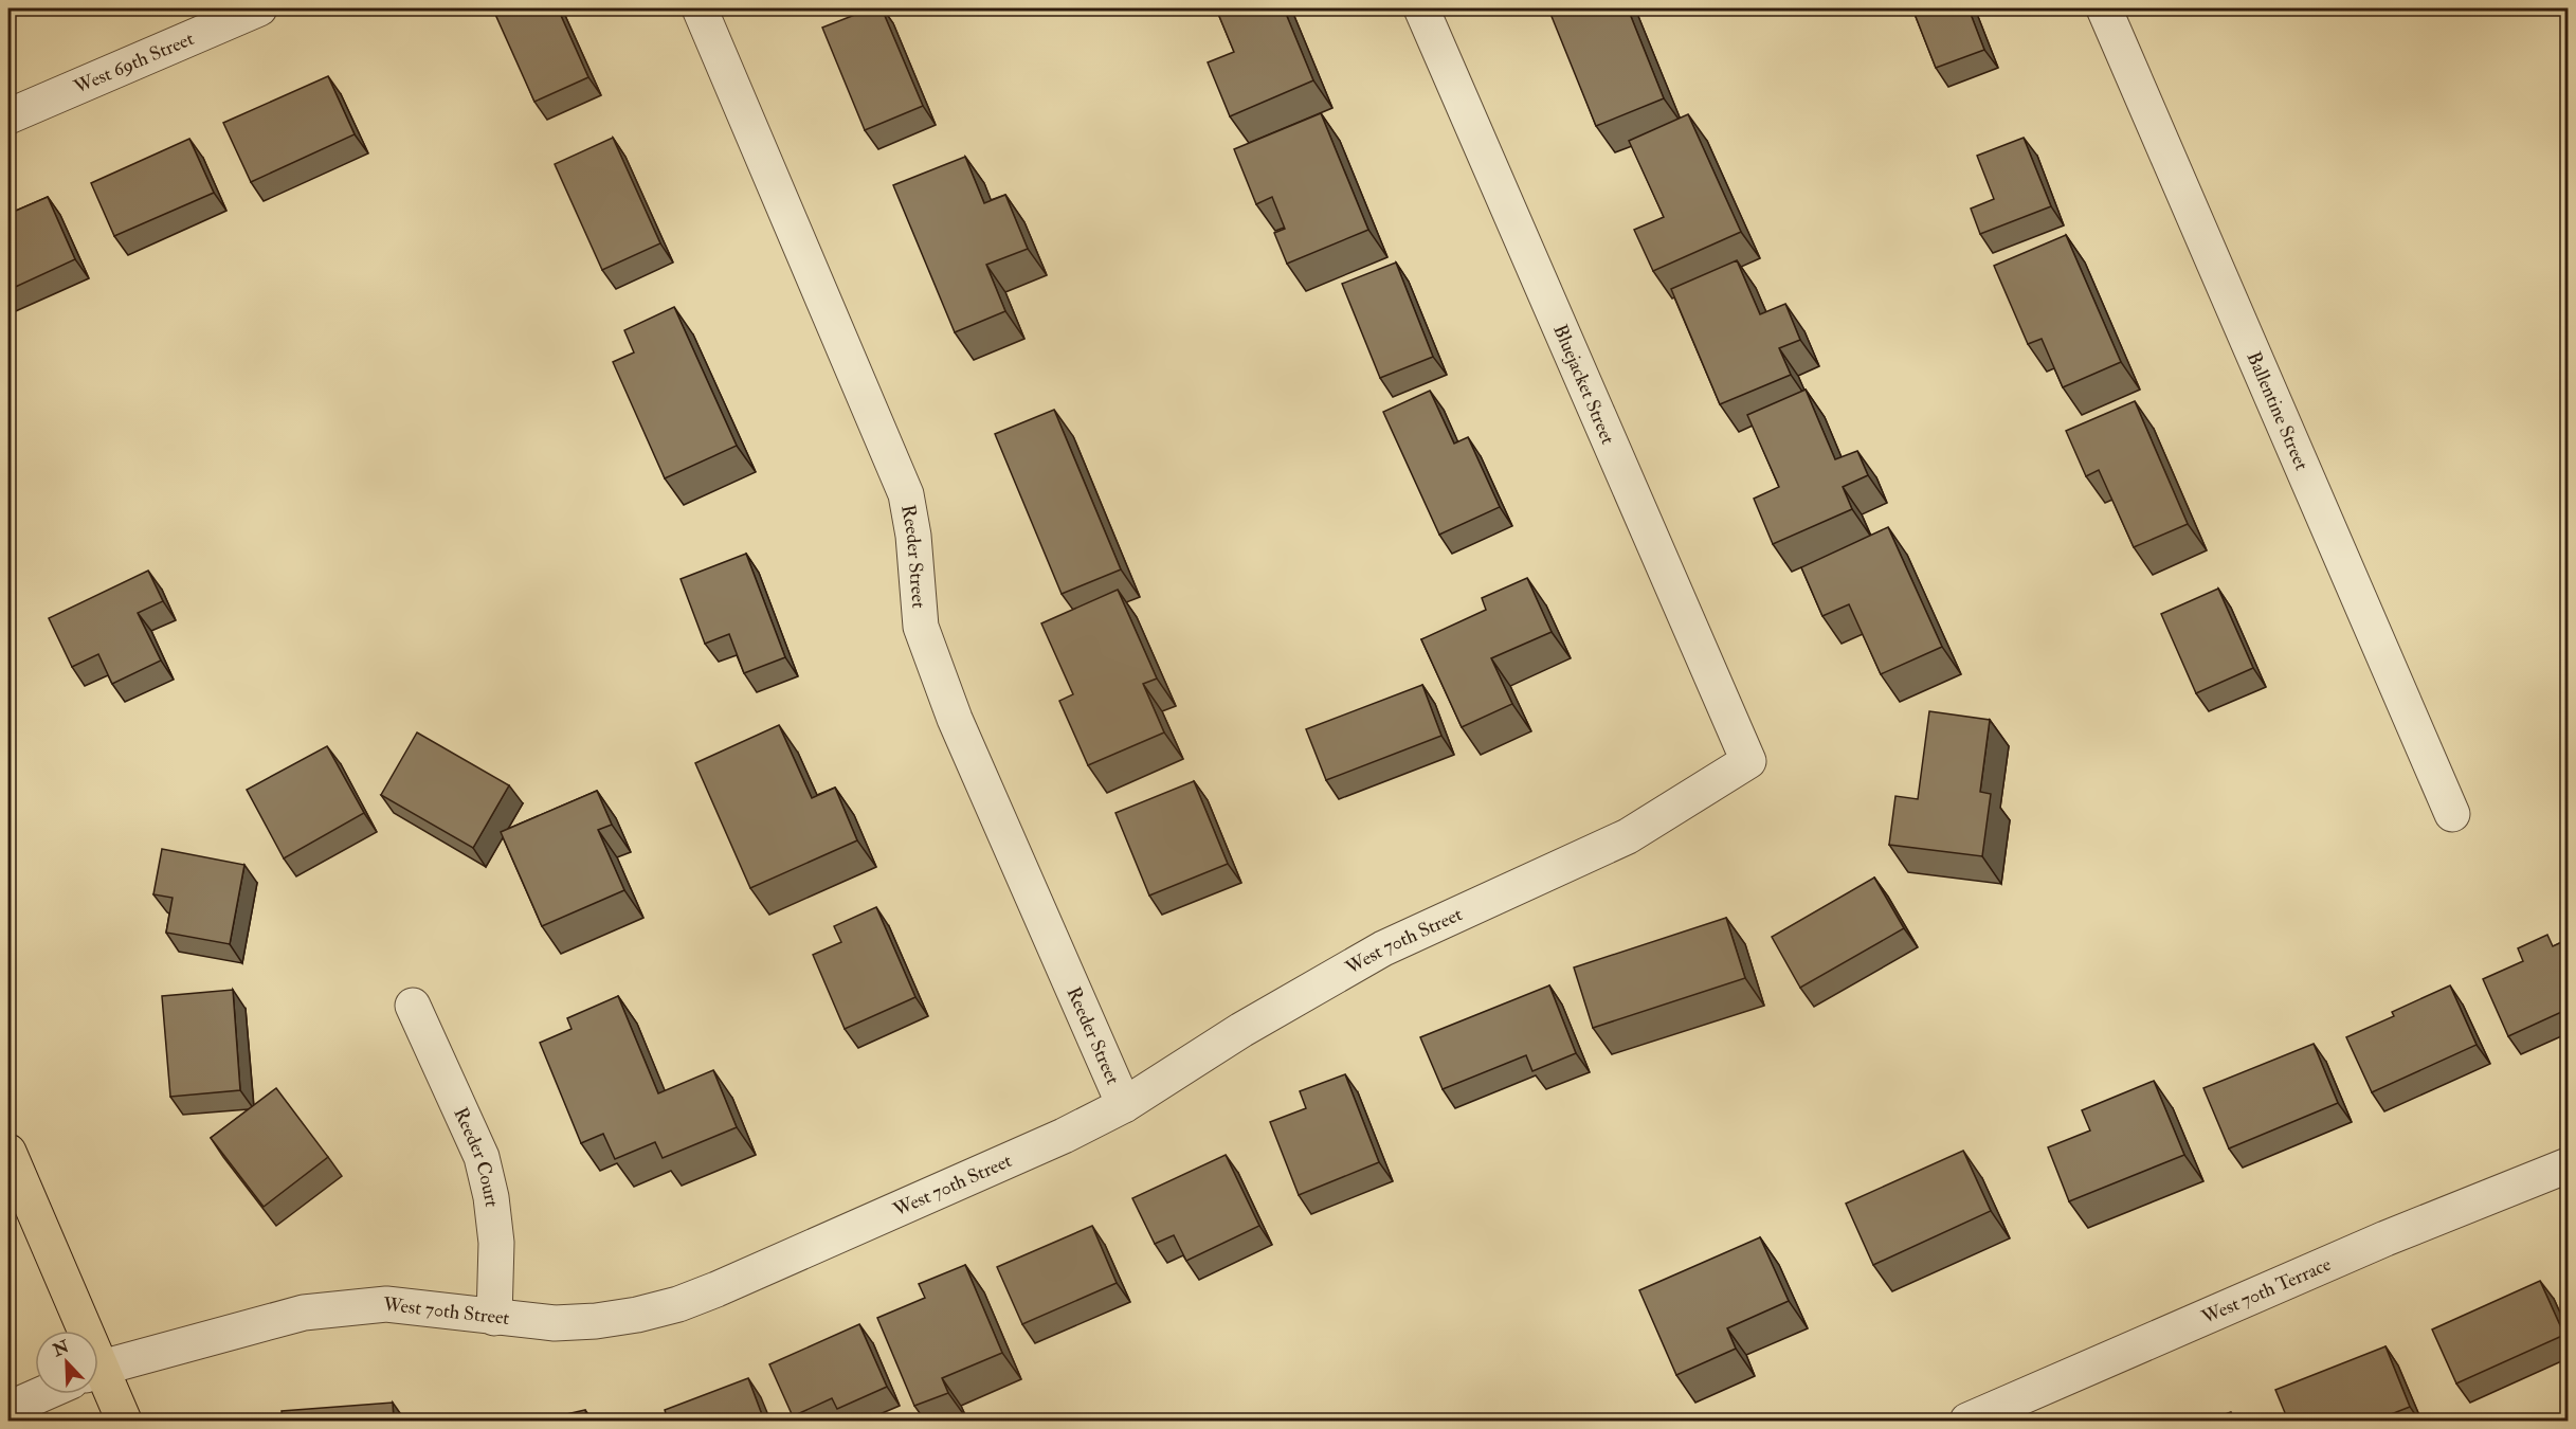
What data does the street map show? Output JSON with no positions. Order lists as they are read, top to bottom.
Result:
{
  "streets": {
    "street": [
      "West 69th Street",
      "Bluejacket Street",
      "Ballentine Street",
      "Reeder Street",
      "West 70th Street",
      "Reeder Court",
      "West 70th Terrace"
    ]
  },
  "crossings": [
    ["Bluejacket Street", "West 70th Street"],
    ["Reeder Street", "West 70th Street"],
    ["West 70th Street", "Reeder Court"]
  ],
  "north": "top left"
}
